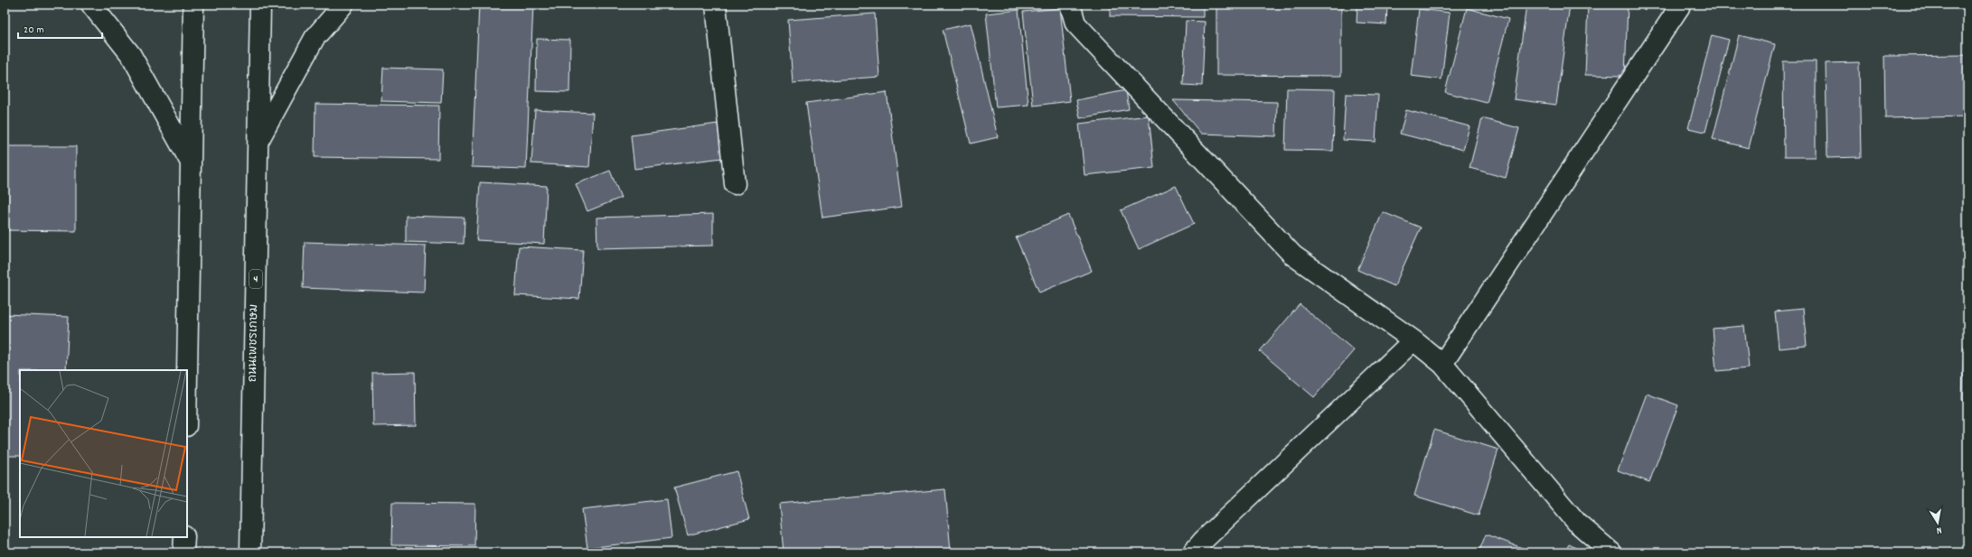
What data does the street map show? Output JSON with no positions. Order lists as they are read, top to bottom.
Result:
{
  "streets": {
    "main road": ["4", "ถนนเพชรเกษม"]
  },
  "scale_bar": "20 m",
  "north": "bottom"
}
